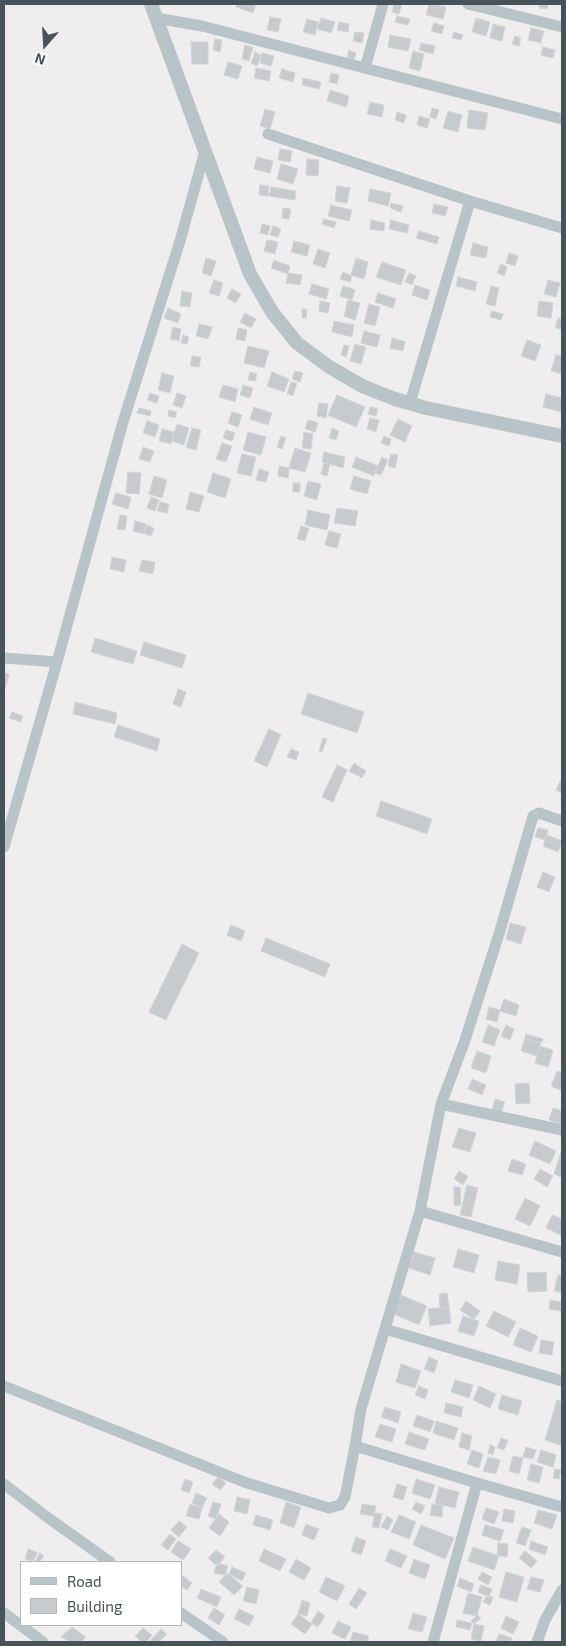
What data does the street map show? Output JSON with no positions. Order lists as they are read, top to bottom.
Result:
{
  "legend": ["Road", "Building"],
  "north": "bottom"
}
